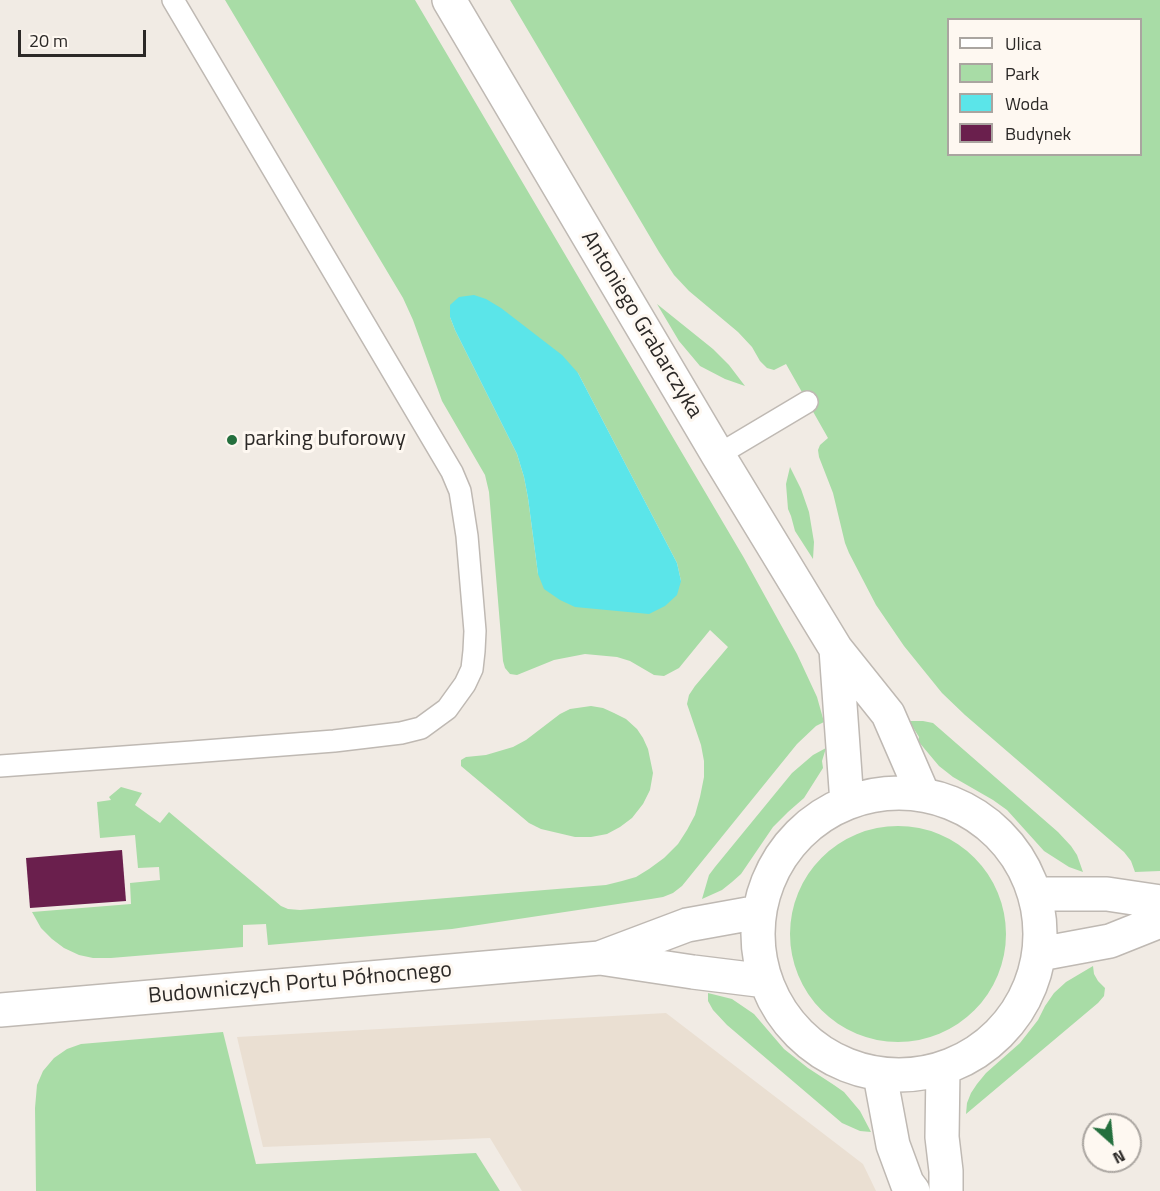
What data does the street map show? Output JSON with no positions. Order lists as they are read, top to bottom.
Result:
{
  "streets": {
    "street": ["Antoniego Grabarczyka", "Budowniczych Portu Północnego"]
  },
  "places": ["parking buforowy"],
  "legend": [
    "Ulica",
    "Park",
    "Woda",
    "Budynek"
  ],
  "scale_bar": "20 m",
  "north": "bottom right"
}
